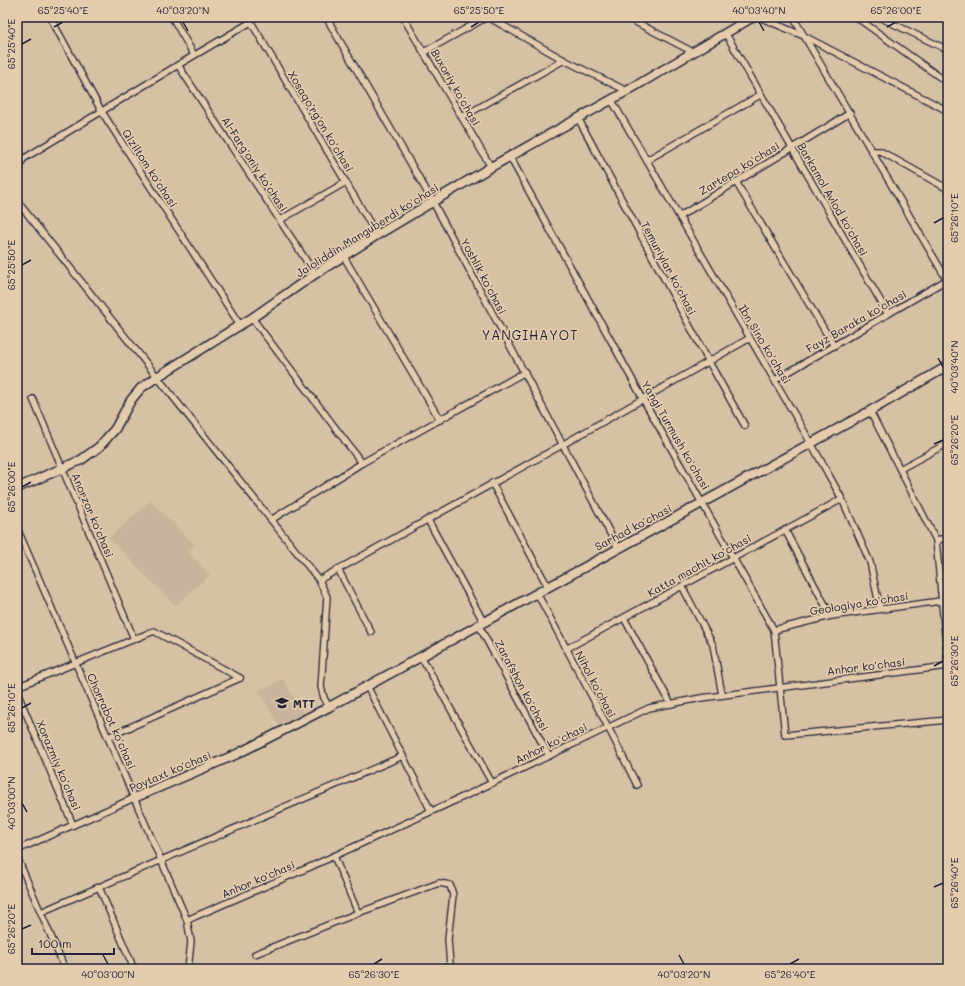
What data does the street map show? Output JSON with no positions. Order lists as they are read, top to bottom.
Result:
{
  "streets": {
    "street": [
      "Buxoriy ko'chasi",
      "Xosaqo'rg'on ko'chasi",
      "Al-Farg'oniy ko'chasi",
      "Qiziltom ko'chasi",
      "Zartepa ko'chasi",
      "Barkamol Avlod ko'chasi",
      "Jaloliddin Manguberdi ko'chasi",
      "Temuriylar ko'chasi",
      "Yoshlik ko'chasi",
      "Fayz Baraka ko'chasi",
      "Ibn Sino ko'chasi",
      "Yangi Turmush ko'chasi",
      "Anorzor ko'chasi",
      "Sarhad ko'chasi",
      "Katta machit ko'chasi",
      "Geologiya ko'chasi",
      "Anhor ko'chasi",
      "Nihol ko'chasi",
      "Zarafshon ko'chasi",
      "Chorrabot ko'chasi",
      "Xorazmiy ko'chasi",
      "Poytaxt ko'chasi"
    ]
  },
  "crossings": [
    ["Buxoriy ko'chasi", "Jaloliddin Manguberdi ko'chasi"],
    ["Xosaqo'rg'on ko'chasi", "Jaloliddin Manguberdi ko'chasi"],
    ["Al-Farg'oniy ko'chasi", "Jaloliddin Manguberdi ko'chasi"],
    ["Qiziltom ko'chasi", "Jaloliddin Manguberdi ko'chasi"],
    ["Zartepa ko'chasi", "Barkamol Avlod ko'chasi"],
    ["Zartepa ko'chasi", "Ibn Sino ko'chasi"],
    ["Barkamol Avlod ko'chasi", "Jaloliddin Manguberdi ko'chasi"],
    ["Barkamol Avlod ko'chasi", "Fayz Baraka ko'chasi"],
    ["Jaloliddin Manguberdi ko'chasi", "Temuriylar ko'chasi"],
    ["Jaloliddin Manguberdi ko'chasi", "Yoshlik ko'chasi"],
    ["Jaloliddin Manguberdi ko'chasi", "Ibn Sino ko'chasi"],
    ["Jaloliddin Manguberdi ko'chasi", "Yangi Turmush ko'chasi"],
    ["Jaloliddin Manguberdi ko'chasi", "Anorzor ko'chasi"],
    ["Yoshlik ko'chasi", "Sarhad ko'chasi"],
    ["Fayz Baraka ko'chasi", "Ibn Sino ko'chasi"],
    ["Ibn Sino ko'chasi", "Sarhad ko'chasi"],
    ["Ibn Sino ko'chasi", "Katta machit ko'chasi"],
    ["Ibn Sino ko'chasi", "Geologiya ko'chasi"],
    ["Yangi Turmush ko'chasi", "Sarhad ko'chasi"],
    ["Yangi Turmush ko'chasi", "Katta machit ko'chasi"],
    ["Yangi Turmush ko'chasi", "Geologiya ko'chasi"],
    ["Yangi Turmush ko'chasi", "Anhor ko'chasi"],
    ["Sarhad ko'chasi", "Nihol ko'chasi"],
    ["Sarhad ko'chasi", "Zarafshon ko'chasi"],
    ["Sarhad ko'chasi", "Poytaxt ko'chasi"],
    ["Katta machit ko'chasi", "Nihol ko'chasi"],
    ["Anhor ko'chasi", "Nihol ko'chasi"],
    ["Anhor ko'chasi", "Zarafshon ko'chasi"],
    ["Anhor ko'chasi", "Chorrabot ko'chasi"],
    ["Chorrabot ko'chasi", "Poytaxt ko'chasi"],
    ["Xorazmiy ko'chasi", "Poytaxt ko'chasi"]
  ],
  "districts": ["YANGIHAYOT"],
  "places": {
    "school or university": ["MTT"]
  },
  "scale_bar": "100 m",
  "coordinates": [
    "65°25'40\"E",
    "40°03'20\"N",
    "65°25'50\"E",
    "40°03'40\"N",
    "65°26'00\"E",
    "65°26'10\"E",
    "65°26'20\"E",
    "65°26'30\"E",
    "40°03'00\"N",
    "65°26'40\"E"
  ]
}
